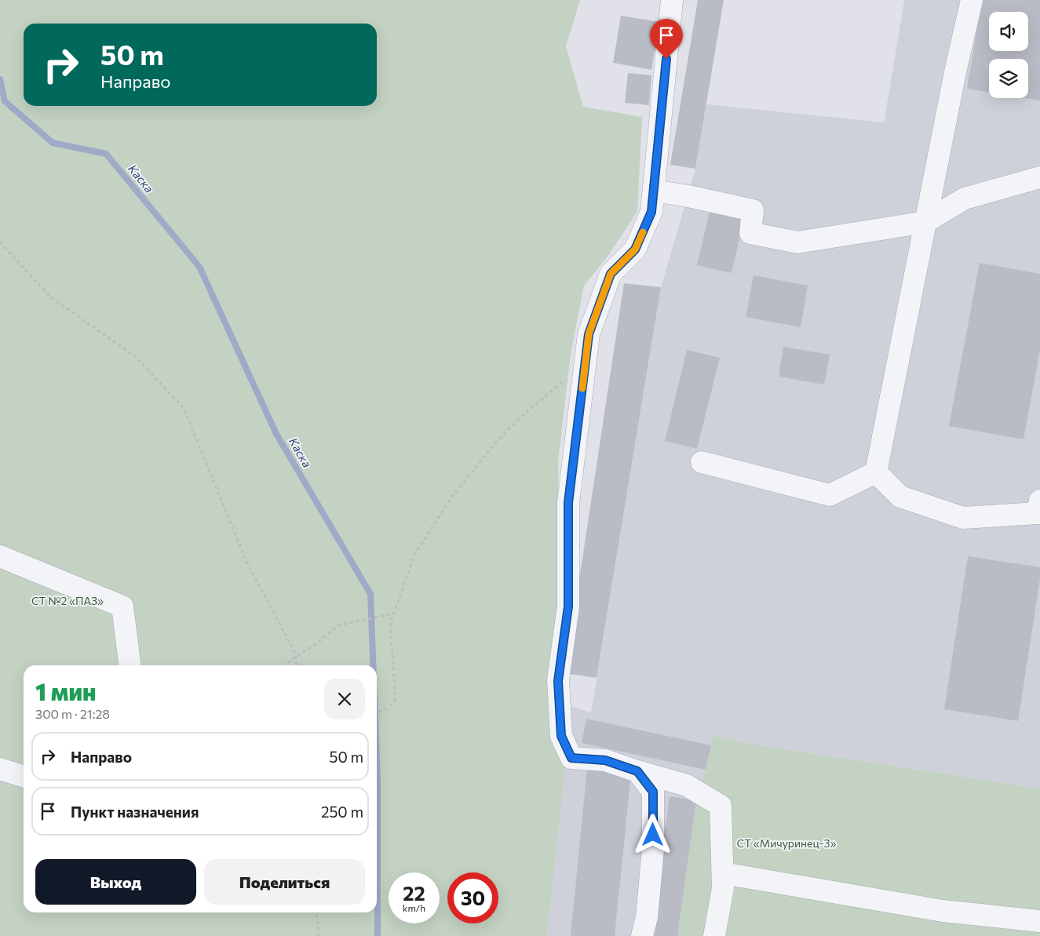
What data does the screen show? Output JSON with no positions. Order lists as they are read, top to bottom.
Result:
{
  "water": ["Каска"],
  "parks": ["СТ №2 «ПАЗ»", "СТ «Мичуринец-3»"],
  "page": {
    "turn": ["50 m", "Направо"],
    "heading": ["1 мин", "300 m · 21:28"],
    "list": [
      {
        "name": "Направо",
        "value": "50 m"
      },
      {
        "name": "Пункт назначения",
        "value": "250 m"
      }
    ],
    "buttons": ["Выход", "Поделиться"],
    "speed": "22 km/h",
    "limit": "30"
  }
}
